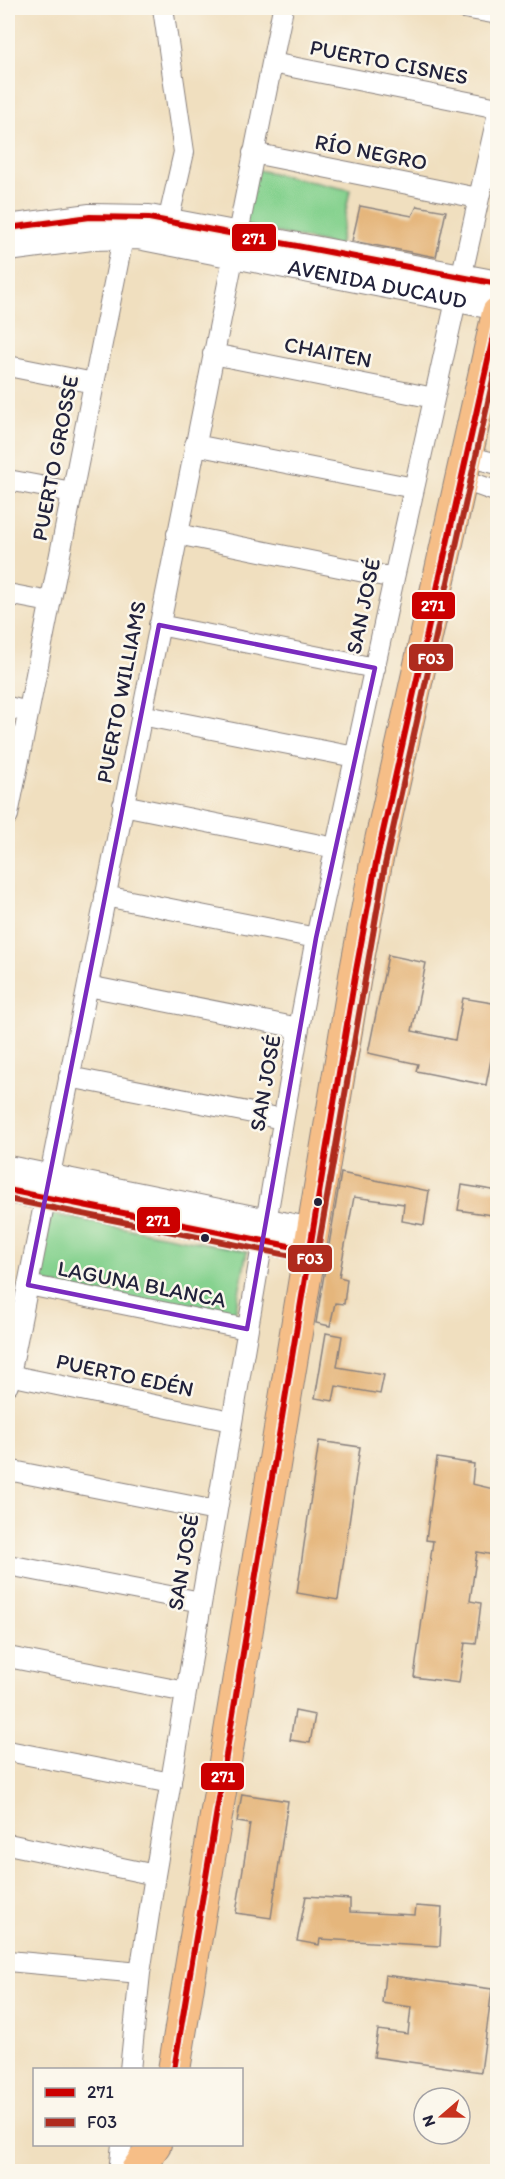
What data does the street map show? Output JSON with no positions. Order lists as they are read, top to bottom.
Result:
{
  "streets": {
    "street": [
      "PUERTO CISNES",
      "RÍO NEGRO",
      "AVENIDA DUCAUD",
      "CHAITEN",
      "PUERTO GROSSE",
      "SAN JOSÉ",
      "PUERTO WILLIAMS",
      "LAGUNA BLANCA",
      "PUERTO EDÉN"
    ]
  },
  "crossings": [
    ["PUERTO CISNES", "PUERTO WILLIAMS"],
    ["RÍO NEGRO", "SAN JOSÉ"],
    ["RÍO NEGRO", "PUERTO WILLIAMS"],
    ["AVENIDA DUCAUD", "PUERTO GROSSE"],
    ["AVENIDA DUCAUD", "SAN JOSÉ"],
    ["AVENIDA DUCAUD", "PUERTO WILLIAMS"],
    ["CHAITEN", "SAN JOSÉ"],
    ["CHAITEN", "PUERTO WILLIAMS"],
    ["SAN JOSÉ", "LAGUNA BLANCA"],
    ["SAN JOSÉ", "PUERTO EDÉN"],
    ["PUERTO WILLIAMS", "LAGUNA BLANCA"],
    ["PUERTO WILLIAMS", "PUERTO EDÉN"]
  ],
  "lines": ["transit line 271", "transit line F03"],
  "legend": ["271", "F03"],
  "north": "left"
}
